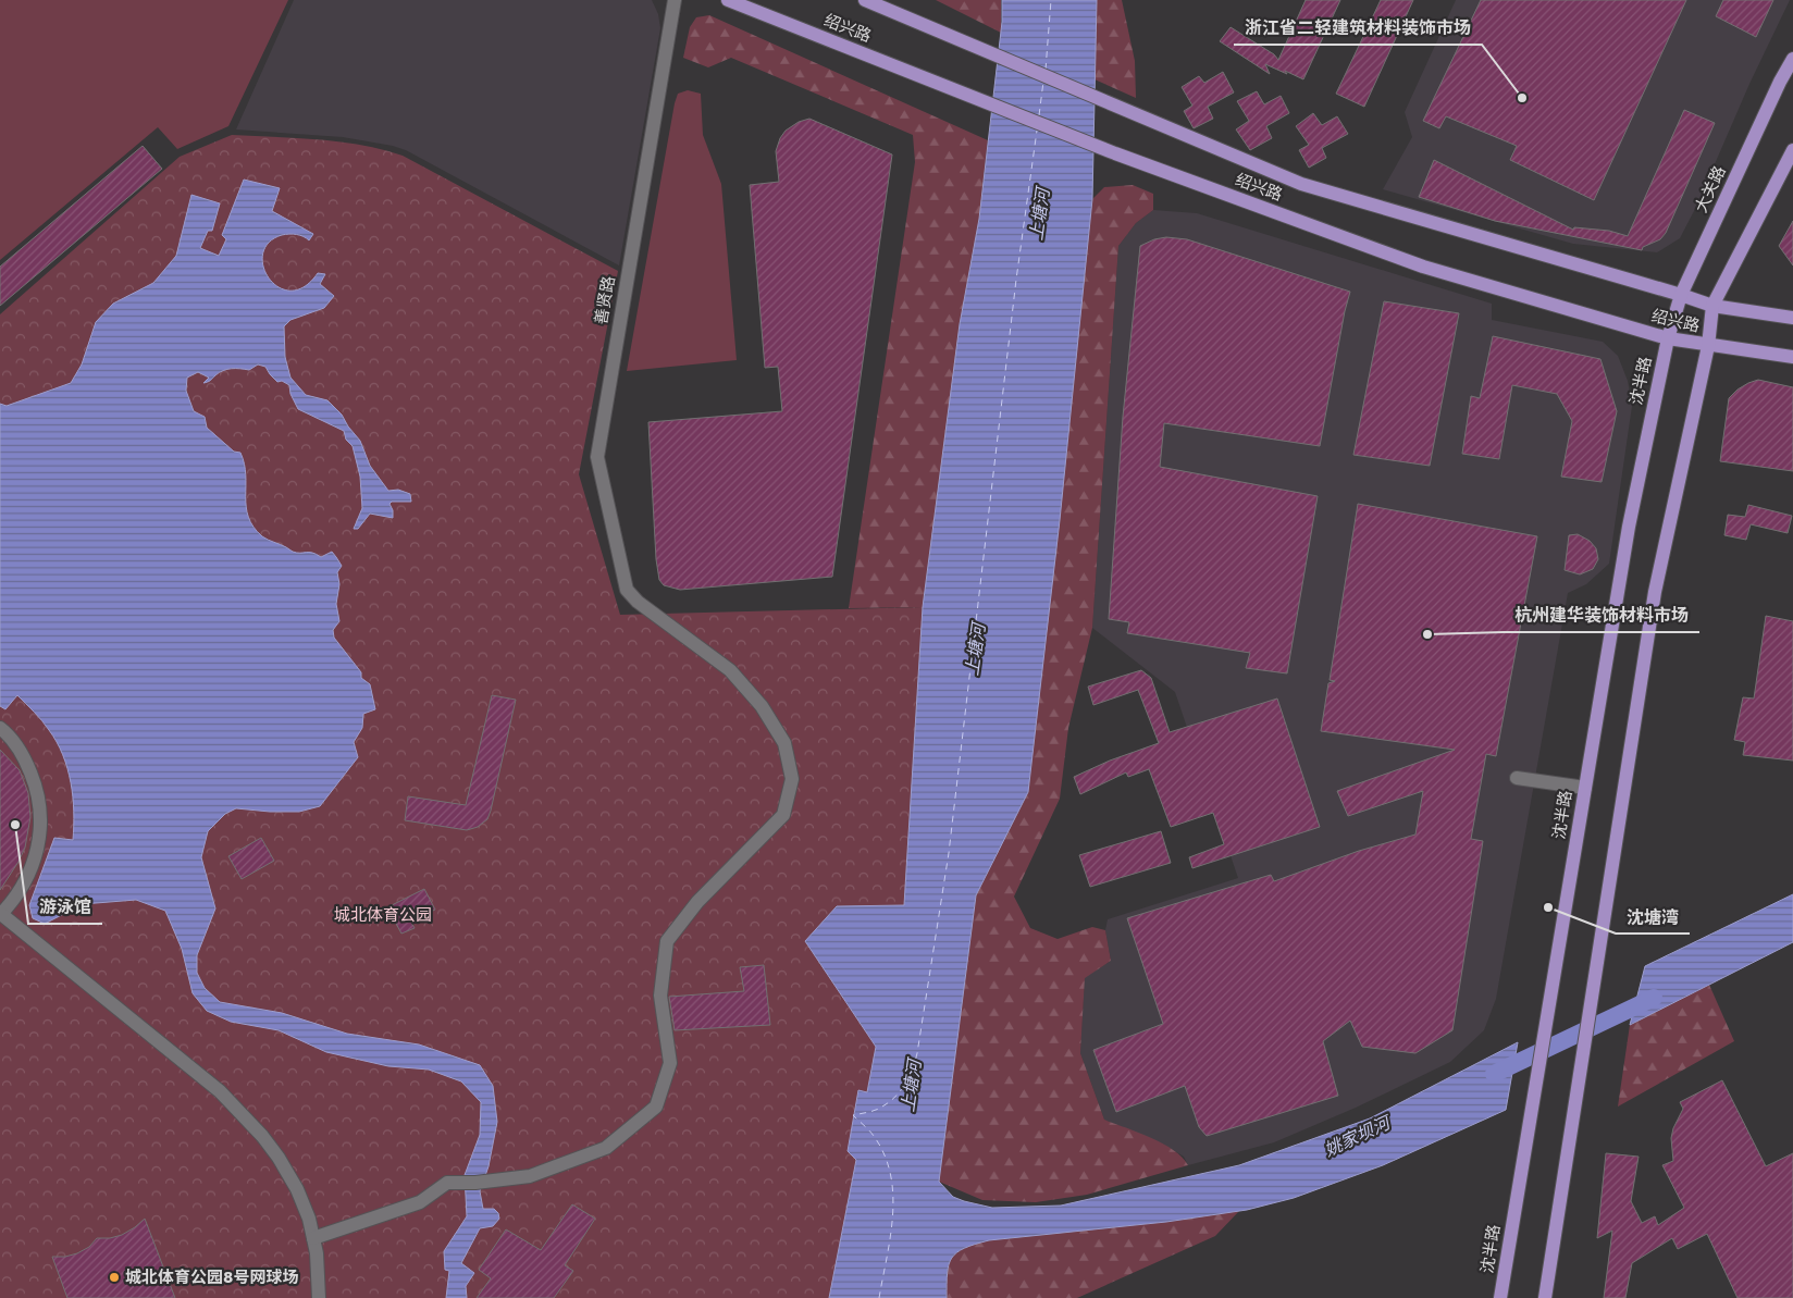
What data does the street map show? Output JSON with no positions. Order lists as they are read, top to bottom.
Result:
{
  "streets": {
    "main road": ["绍兴路", "大关路", "沈半路"],
    "street": ["善贤路"]
  },
  "crossings": [
    ["绍兴路", "大关路"],
    ["绍兴路", "沈半路"],
    ["大关路", "沈半路"]
  ],
  "water": ["上塘河", "姚家坝河"],
  "parks": ["城北体育公园"],
  "places": [
    "浙江省二轻建筑材料装饰市场",
    "杭州建华装饰材料市场",
    "游泳馆",
    "沈塘湾",
    "城北体育公园8号网球场"
  ]
}
